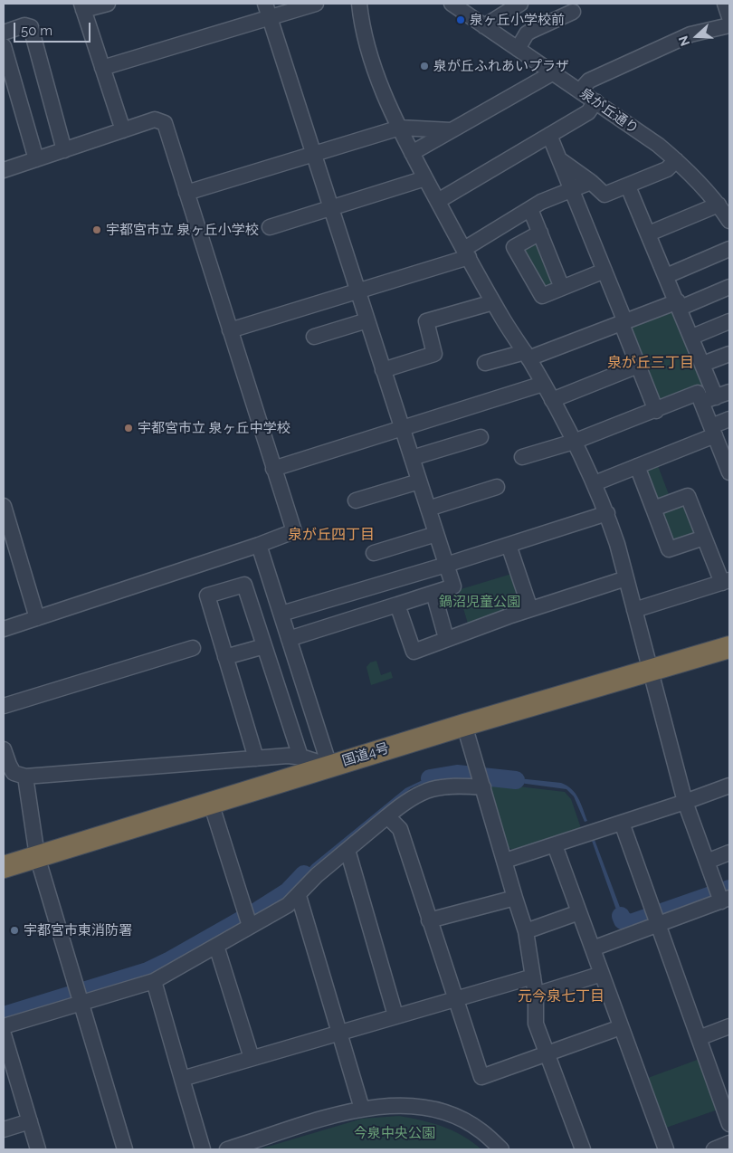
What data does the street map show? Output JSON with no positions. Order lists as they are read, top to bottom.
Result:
{
  "streets": {
    "highway": ["国道4号"],
    "street": ["泉が丘通り"]
  },
  "districts": ["泉が丘三丁目", "泉が丘四丁目", "元今泉七丁目"],
  "parks": ["鍋沼児童公園", "今泉中央公園"],
  "places": [
    "泉ヶ丘小学校前",
    "泉が丘ふれあいプラザ",
    "宇都宮市立 泉ヶ丘小学校",
    "宇都宮市立 泉ヶ丘中学校",
    "宇都宮市東消防署"
  ],
  "scale_bar": "50 m",
  "north": "left"
}
